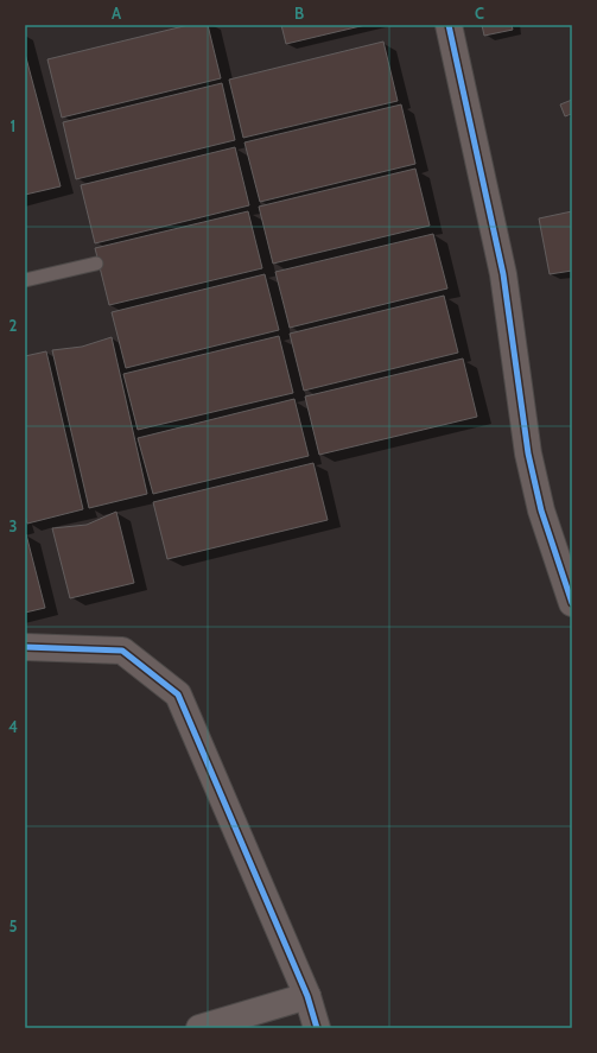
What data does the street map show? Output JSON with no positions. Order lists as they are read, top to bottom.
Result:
{
  "grid": {
    "columns": ["A", "B", "C"],
    "rows": [
      "1",
      "2",
      "3",
      "4",
      "5"
    ]
  }
}
